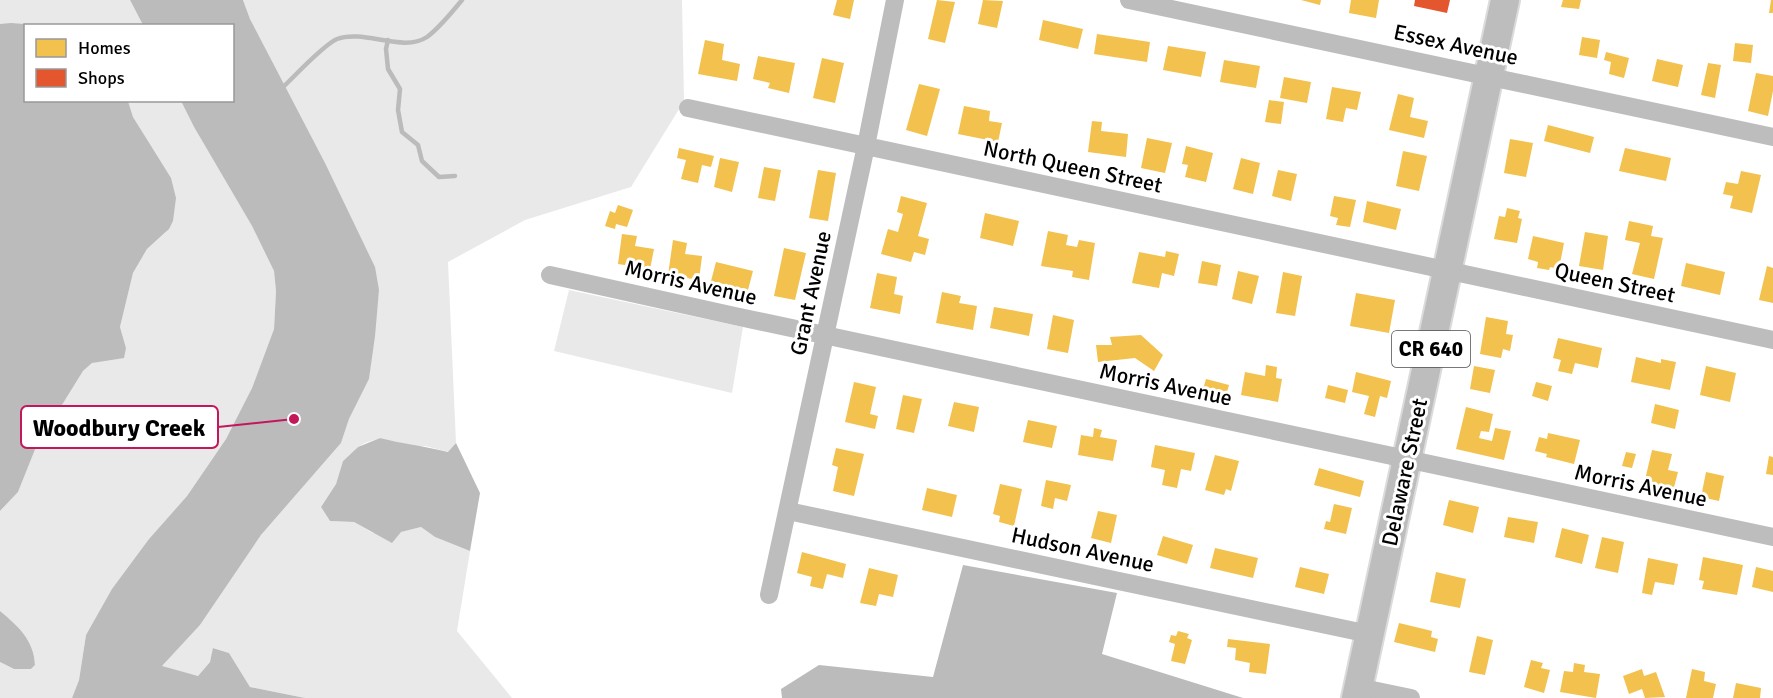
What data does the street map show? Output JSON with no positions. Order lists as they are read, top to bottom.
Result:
{
  "streets": {
    "main road": ["CR 640", "Delaware Street"],
    "street": [
      "Essex Avenue",
      "North Queen Street",
      "Morris Avenue",
      "Queen Street",
      "Grant Avenue",
      "Hudson Avenue"
    ]
  },
  "crossings": [
    ["Essex Avenue", "Delaware Street"],
    ["North Queen Street", "Queen Street"],
    ["North Queen Street", "Grant Avenue"],
    ["North Queen Street", "Delaware Street"],
    ["Morris Avenue", "Grant Avenue"],
    ["Morris Avenue", "Delaware Street"],
    ["Queen Street", "Delaware Street"],
    ["Grant Avenue", "Hudson Avenue"],
    ["Delaware Street", "Hudson Avenue"]
  ],
  "places": ["Woodbury Creek"],
  "legend": ["Homes", "Shops"]
}
